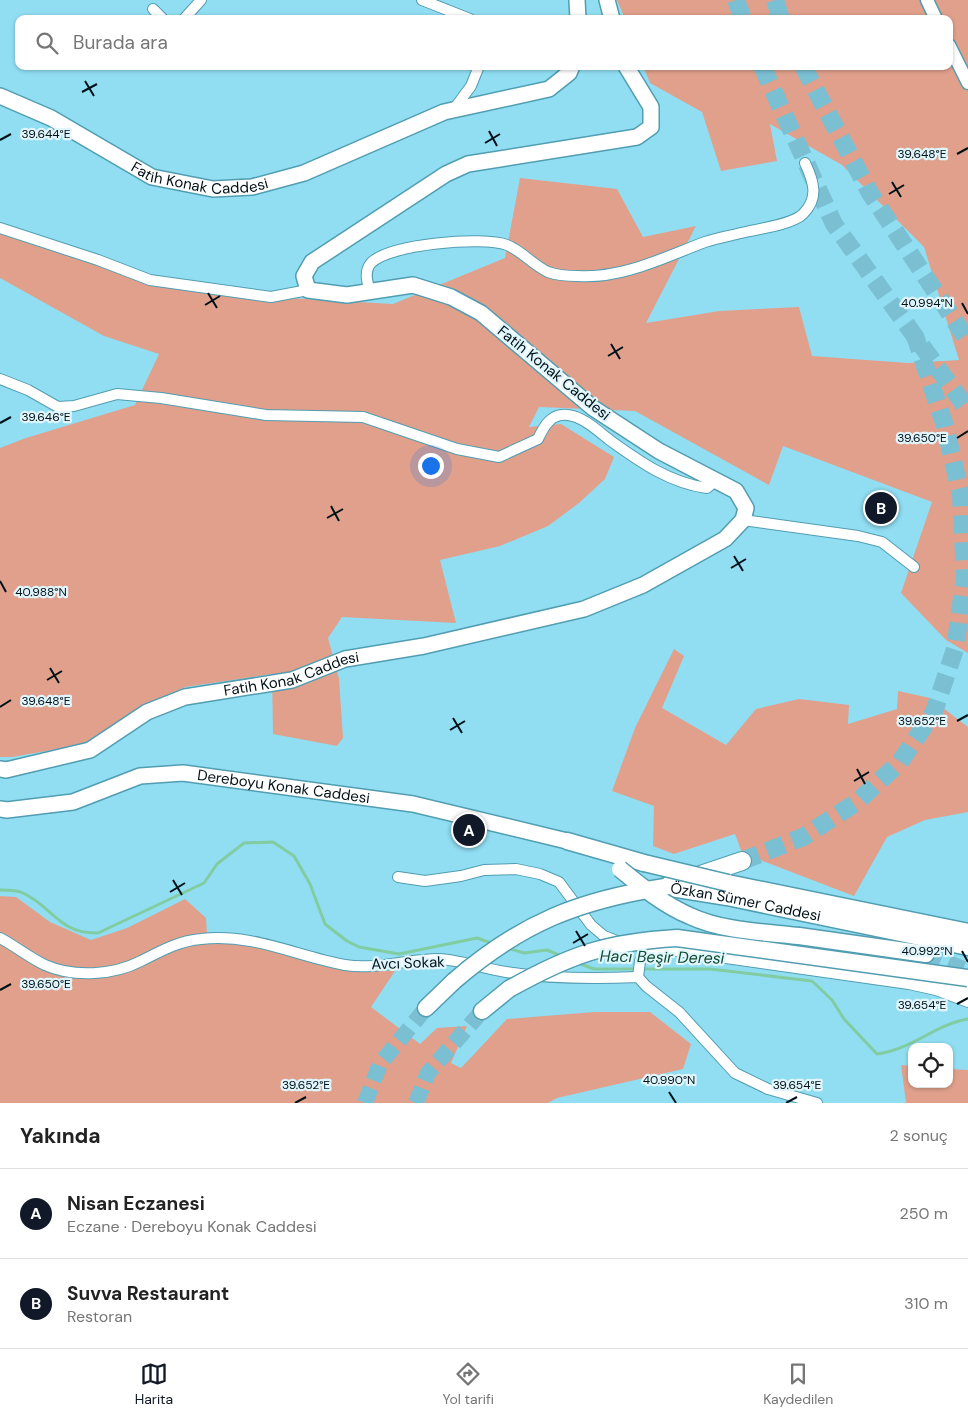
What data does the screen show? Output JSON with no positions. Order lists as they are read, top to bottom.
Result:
{
  "streets": {
    "main road": ["Fatih Konak Caddesi", "Dereboyu Konak Caddesi", "Özkan Sümer Caddesi"],
    "street": ["Avcı Sokak"]
  },
  "water": ["Hacı Beşir Deresi"],
  "page": {
    "search": "Burada ara",
    "pins": ["B", "A"],
    "heading": ["Yakında", "2 sonuç"],
    "list": [
      {
        "mark": "A",
        "name": "Nisan Eczanesi",
        "note": "Eczane · Dereboyu Konak Caddesi",
        "value": "250 m"
      },
      {
        "mark": "B",
        "name": "Suvva Restaurant",
        "note": "Restoran",
        "value": "310 m"
      }
    ],
    "nav": ["Harita", "Yol tarifi", "Kaydedilen"]
  },
  "coordinates": [
    "39.644°E",
    "39.648°E",
    "40.994°N",
    "39.646°E",
    "39.650°E",
    "40.988°N",
    "39.652°E",
    "40.992°N",
    "39.654°E",
    "40.990°N"
  ]
}
